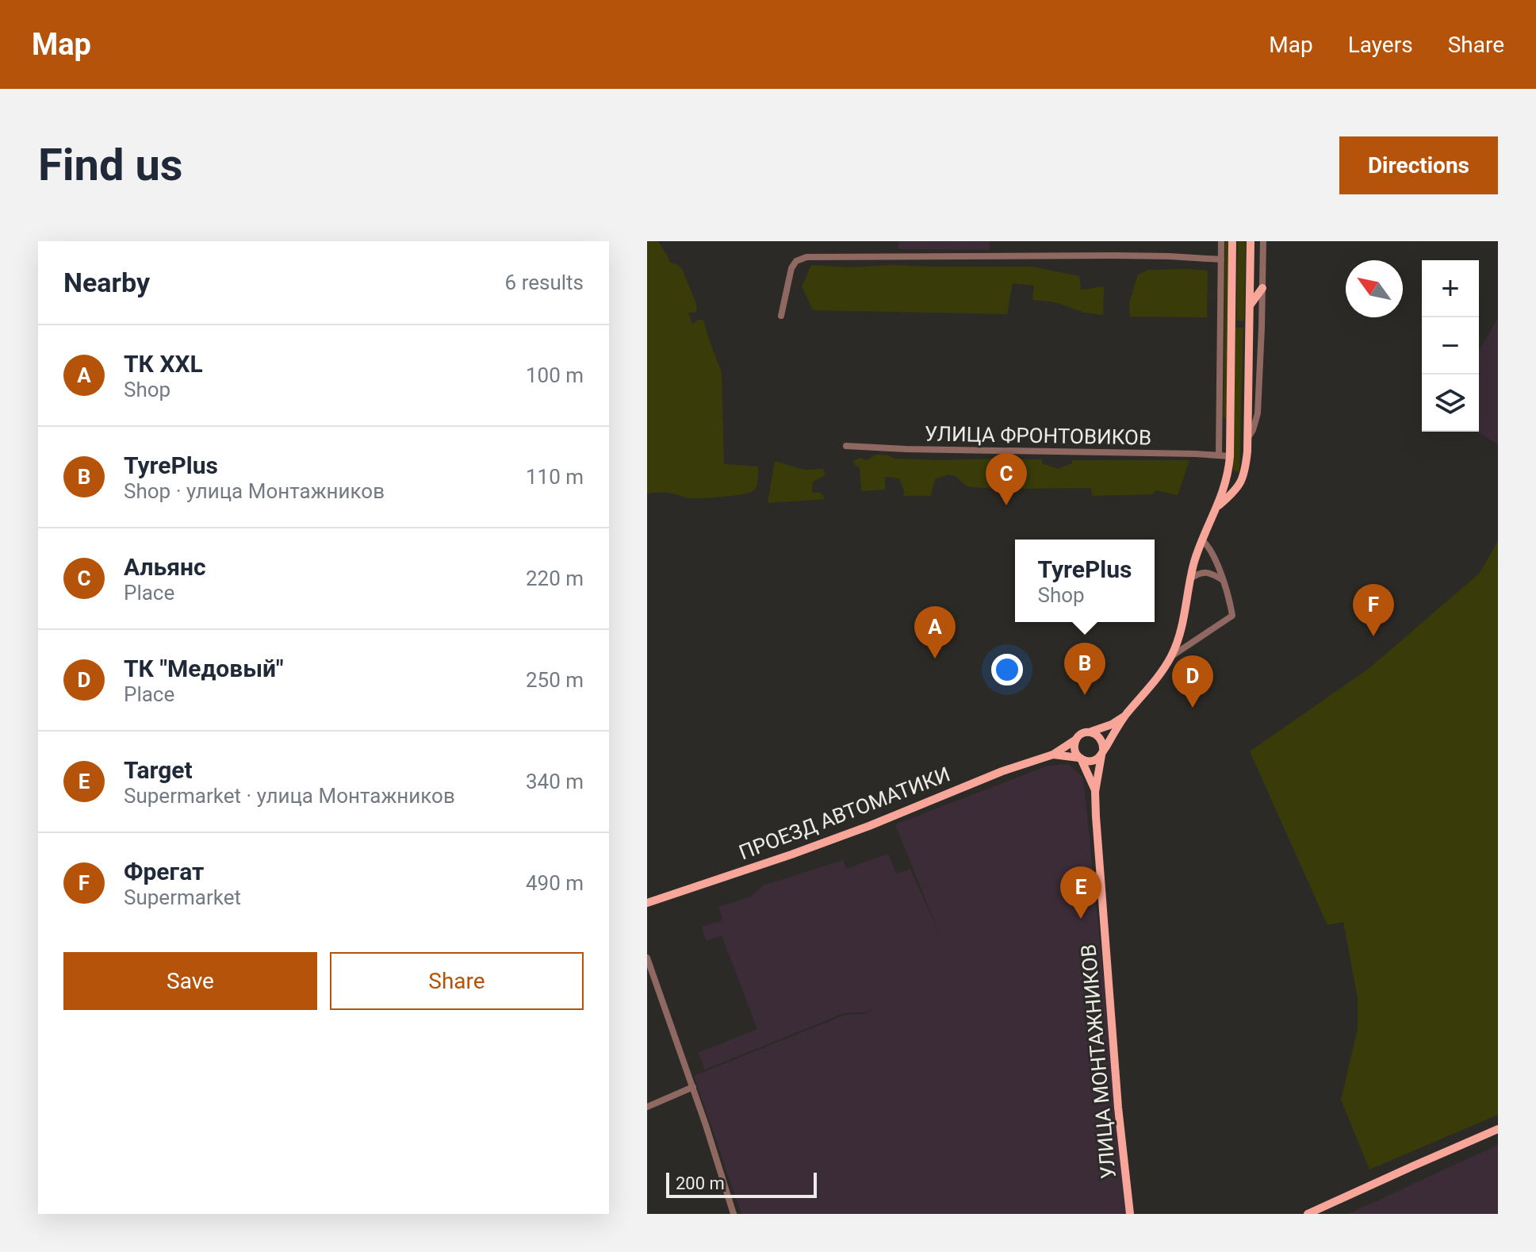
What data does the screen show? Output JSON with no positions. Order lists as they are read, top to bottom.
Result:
{
  "streets": {
    "main road": ["ПРОЕЗД АВТОМАТИКИ", "УЛИЦА МОНТАЖНИКОВ"],
    "street": ["УЛИЦА ФРОНТОВИКОВ"]
  },
  "crossings": [
    ["УЛИЦА ФРОНТОВИКОВ", "УЛИЦА МОНТАЖНИКОВ"],
    ["ПРОЕЗД АВТОМАТИКИ", "УЛИЦА МОНТАЖНИКОВ"]
  ],
  "scale_bar": "200 m",
  "north": "top left",
  "page": {
    "header": "Map",
    "nav": ["Map", "Layers", "Share"],
    "buttons": [
      "Directions",
      ["Save", "Share"]
    ],
    "title": "Find us",
    "heading": ["Nearby", "6 results"],
    "map_buttons": ["+", "−"],
    "list": [
      {
        "mark": "A",
        "name": "ТК XXL",
        "note": "Shop",
        "value": "100 m"
      },
      {
        "mark": "B",
        "name": "TyrePlus",
        "note": "Shop · улица Монтажников",
        "value": "110 m"
      },
      {
        "mark": "C",
        "name": "Альянс",
        "note": "Place",
        "value": "220 m"
      },
      {
        "mark": "D",
        "name": "ТК \"Медовый\"",
        "note": "Place",
        "value": "250 m"
      },
      {
        "mark": "E",
        "name": "Target",
        "note": "Supermarket · улица Монтажников",
        "value": "340 m"
      },
      {
        "mark": "F",
        "name": "Фрегат",
        "note": "Supermarket",
        "value": "490 m"
      }
    ],
    "pins": [
      "C",
      "F",
      "A",
      "B",
      "D",
      "E"
    ],
    "popup": ["TyrePlus", "Shop"],
    "scale": "200 m"
  }
}
